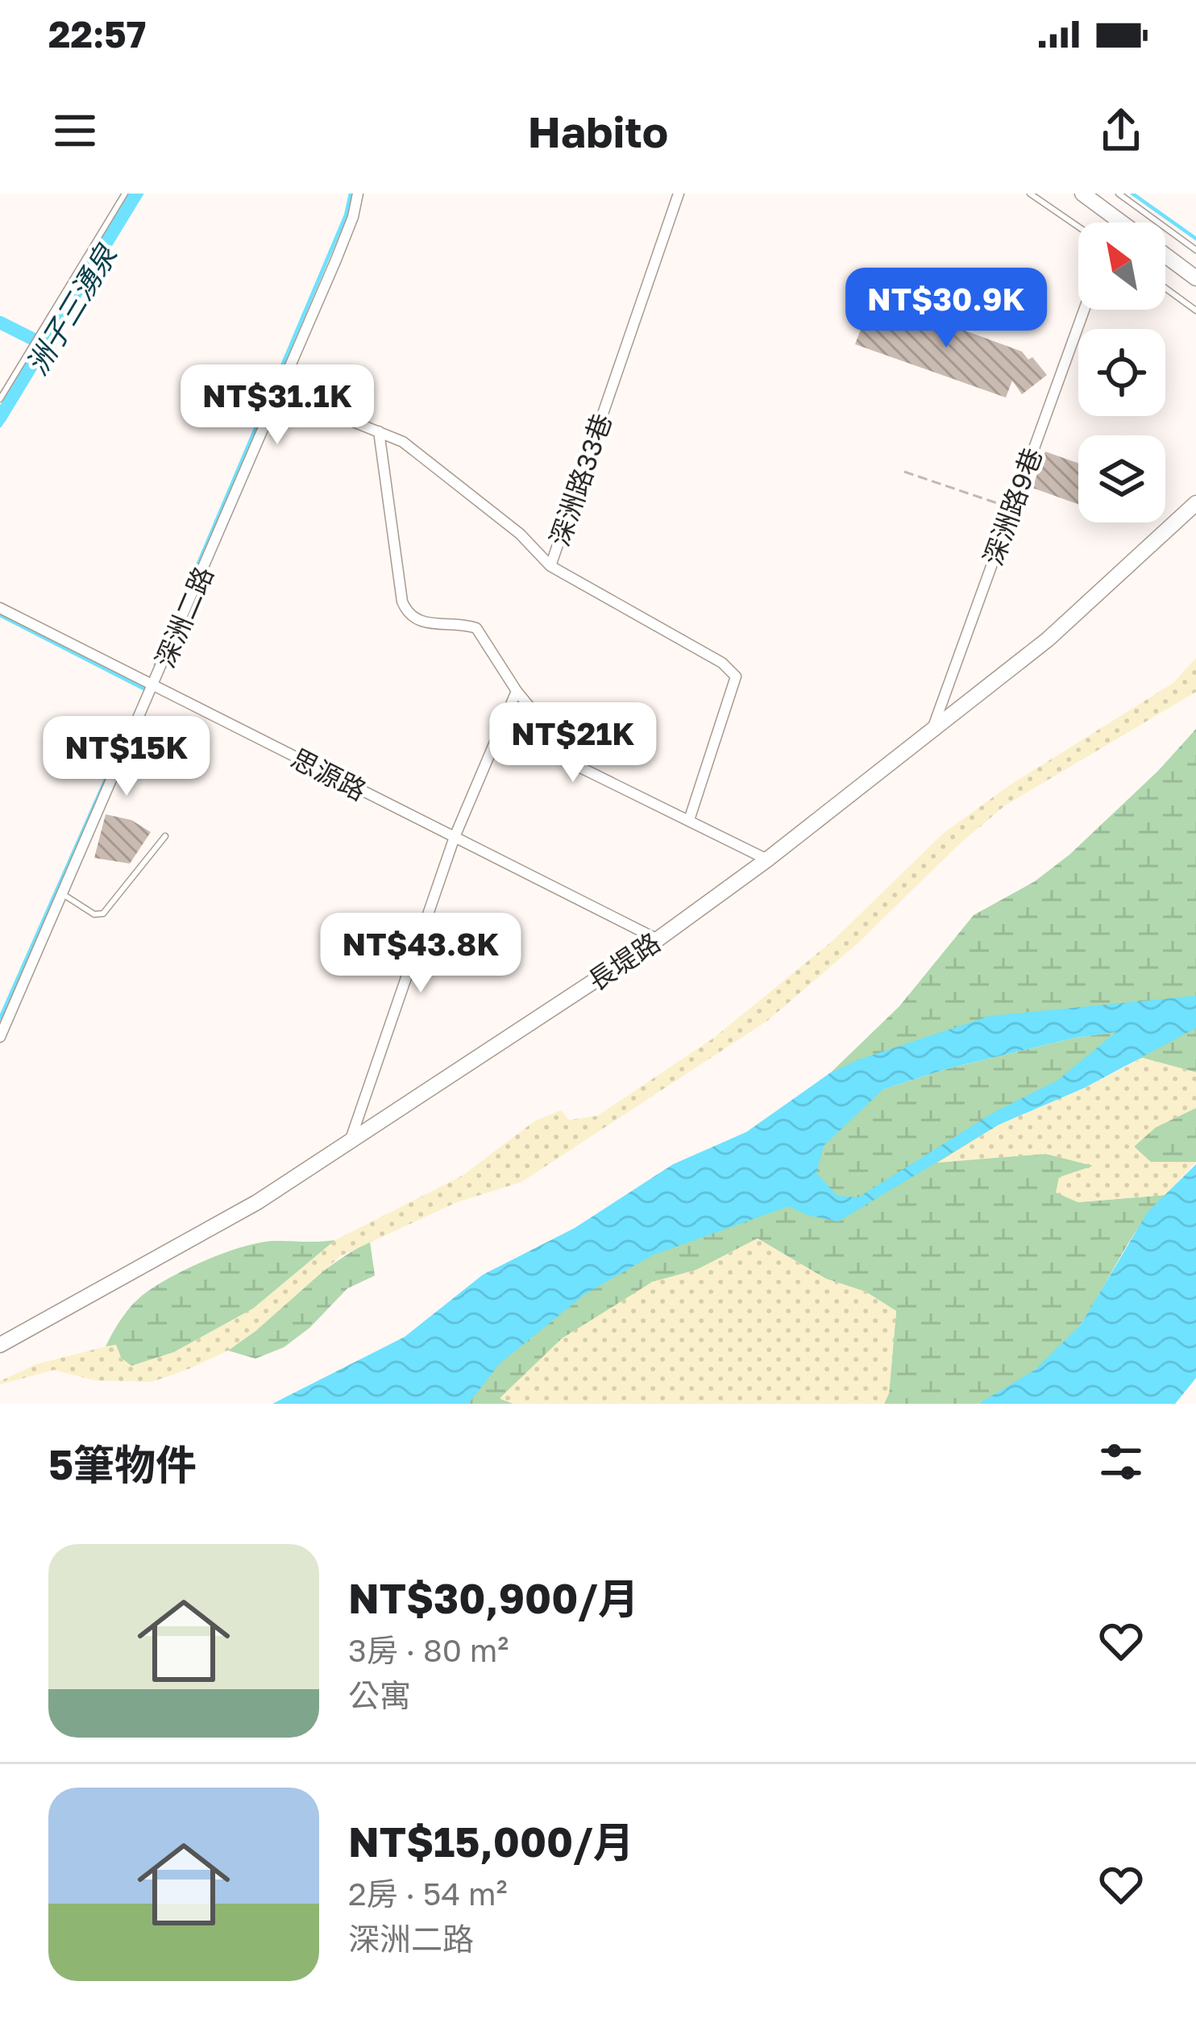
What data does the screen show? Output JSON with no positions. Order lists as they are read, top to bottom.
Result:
{
  "streets": {
    "street": [
      "深洲路33巷",
      "深洲路9巷",
      "深洲二路",
      "思源路",
      "長堤路"
    ]
  },
  "crossings": [
    ["深洲路33巷", "深洲二路"],
    ["深洲路9巷", "長堤路"],
    ["深洲二路", "思源路"],
    ["思源路", "長堤路"]
  ],
  "water": ["洲子三湧泉"],
  "north": "top left",
  "page": {
    "status": "22:57",
    "header": "Habito",
    "price": [
      "NT$30.9K",
      "NT$31.1K",
      "NT$21K",
      "NT$15K",
      "NT$43.8K"
    ],
    "heading": "5筆物件",
    "list": [
      {
        "name": "NT$30,900/月",
        "note": "3房 · 80 m² · 公寓"
      },
      {
        "name": "NT$15,000/月",
        "note": "2房 · 54 m² · 深洲二路"
      }
    ]
  }
}
